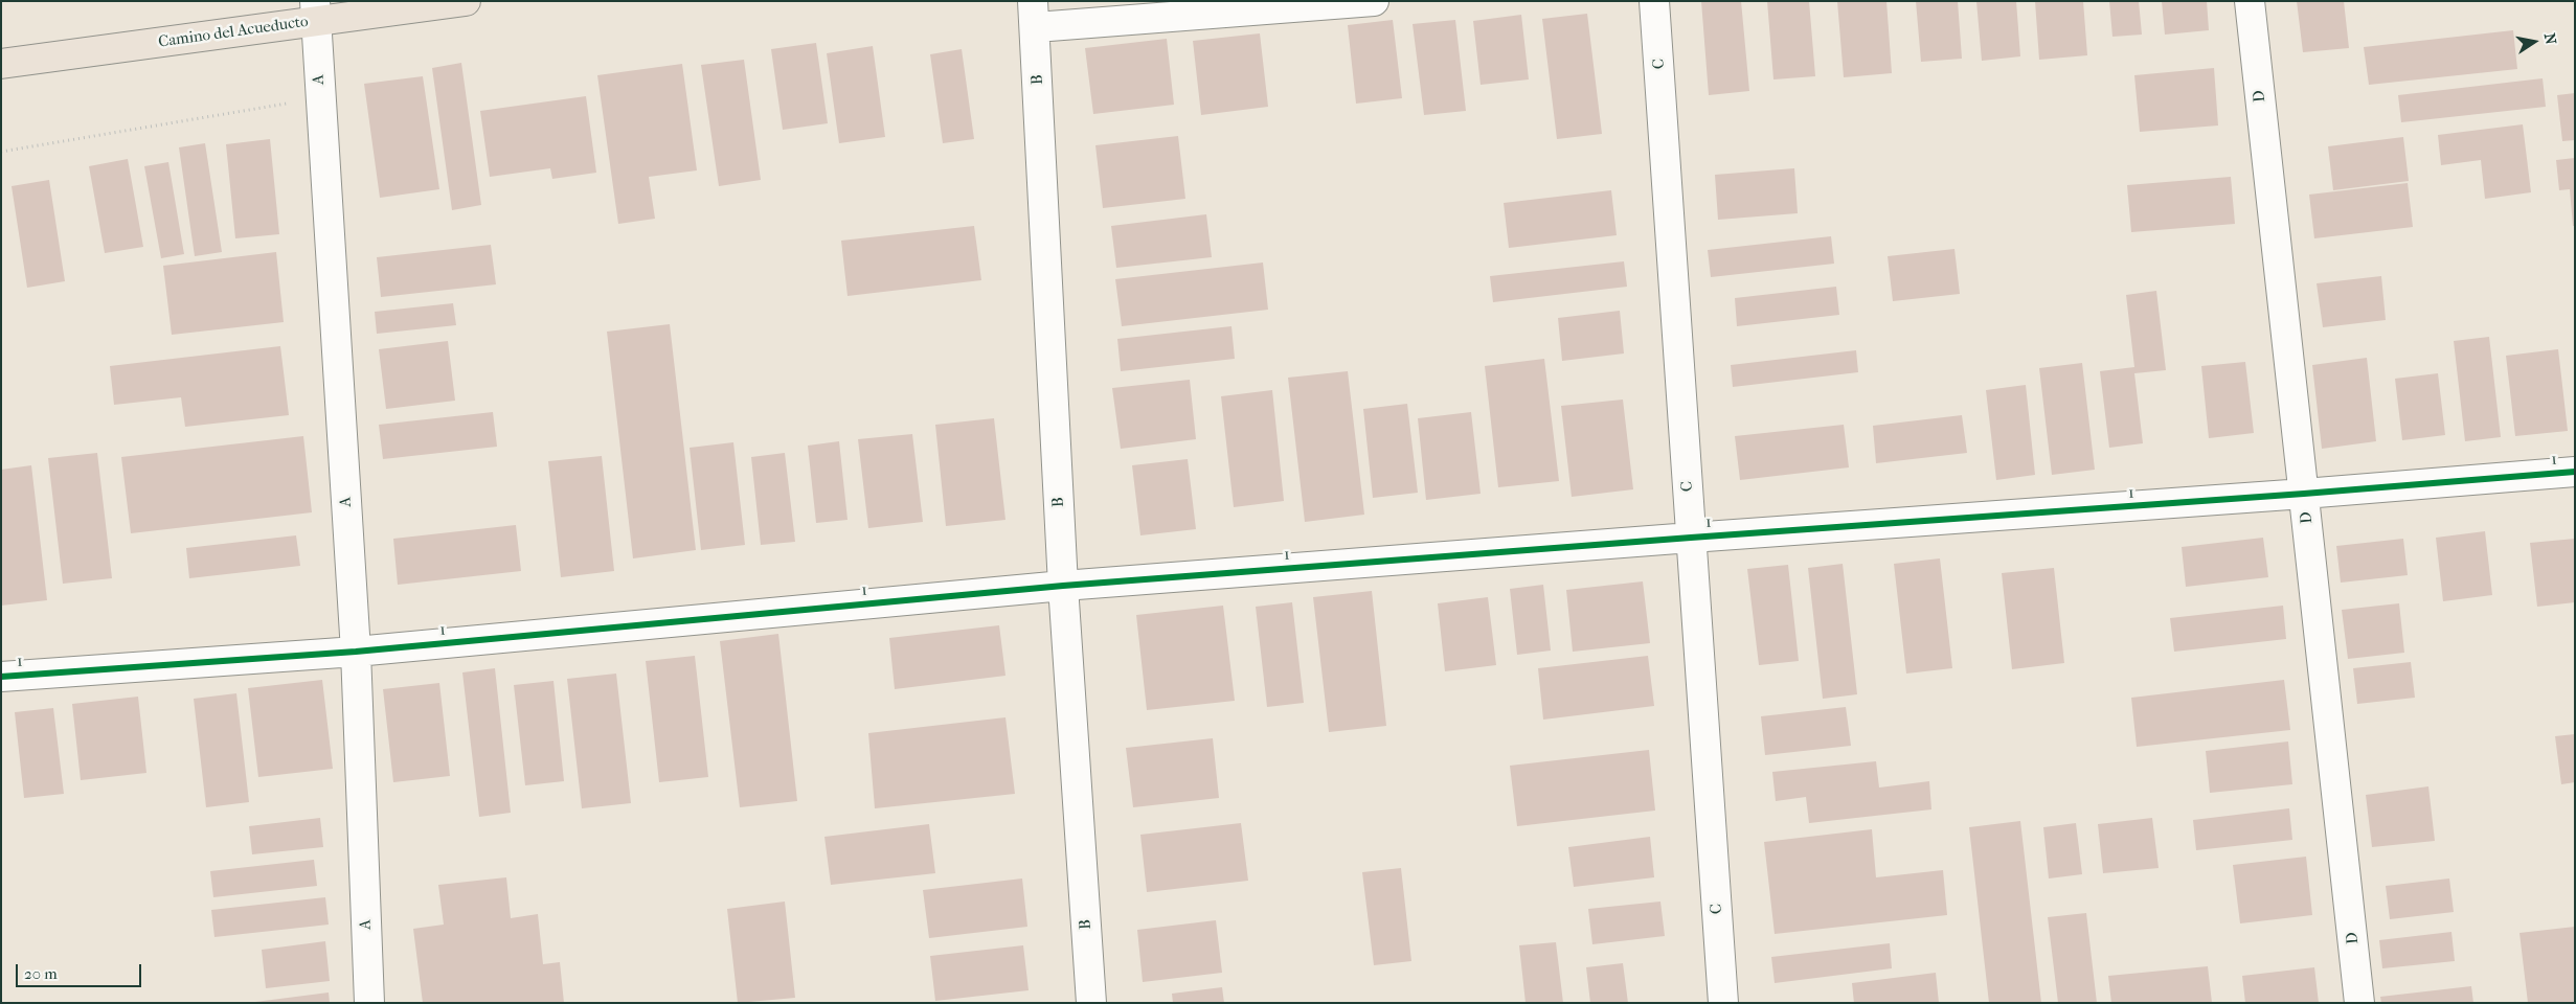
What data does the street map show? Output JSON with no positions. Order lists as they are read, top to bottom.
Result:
{
  "streets": {
    "main road": ["Camino del Acueducto"],
    "street": [
      "C",
      "A",
      "B",
      "D",
      "1"
    ]
  },
  "crossings": [
    ["Camino del Acueducto", "A"],
    ["C", "1"],
    ["A", "1"],
    ["B", "1"],
    ["D", "1"]
  ],
  "scale_bar": "20 m",
  "north": "right"
}
